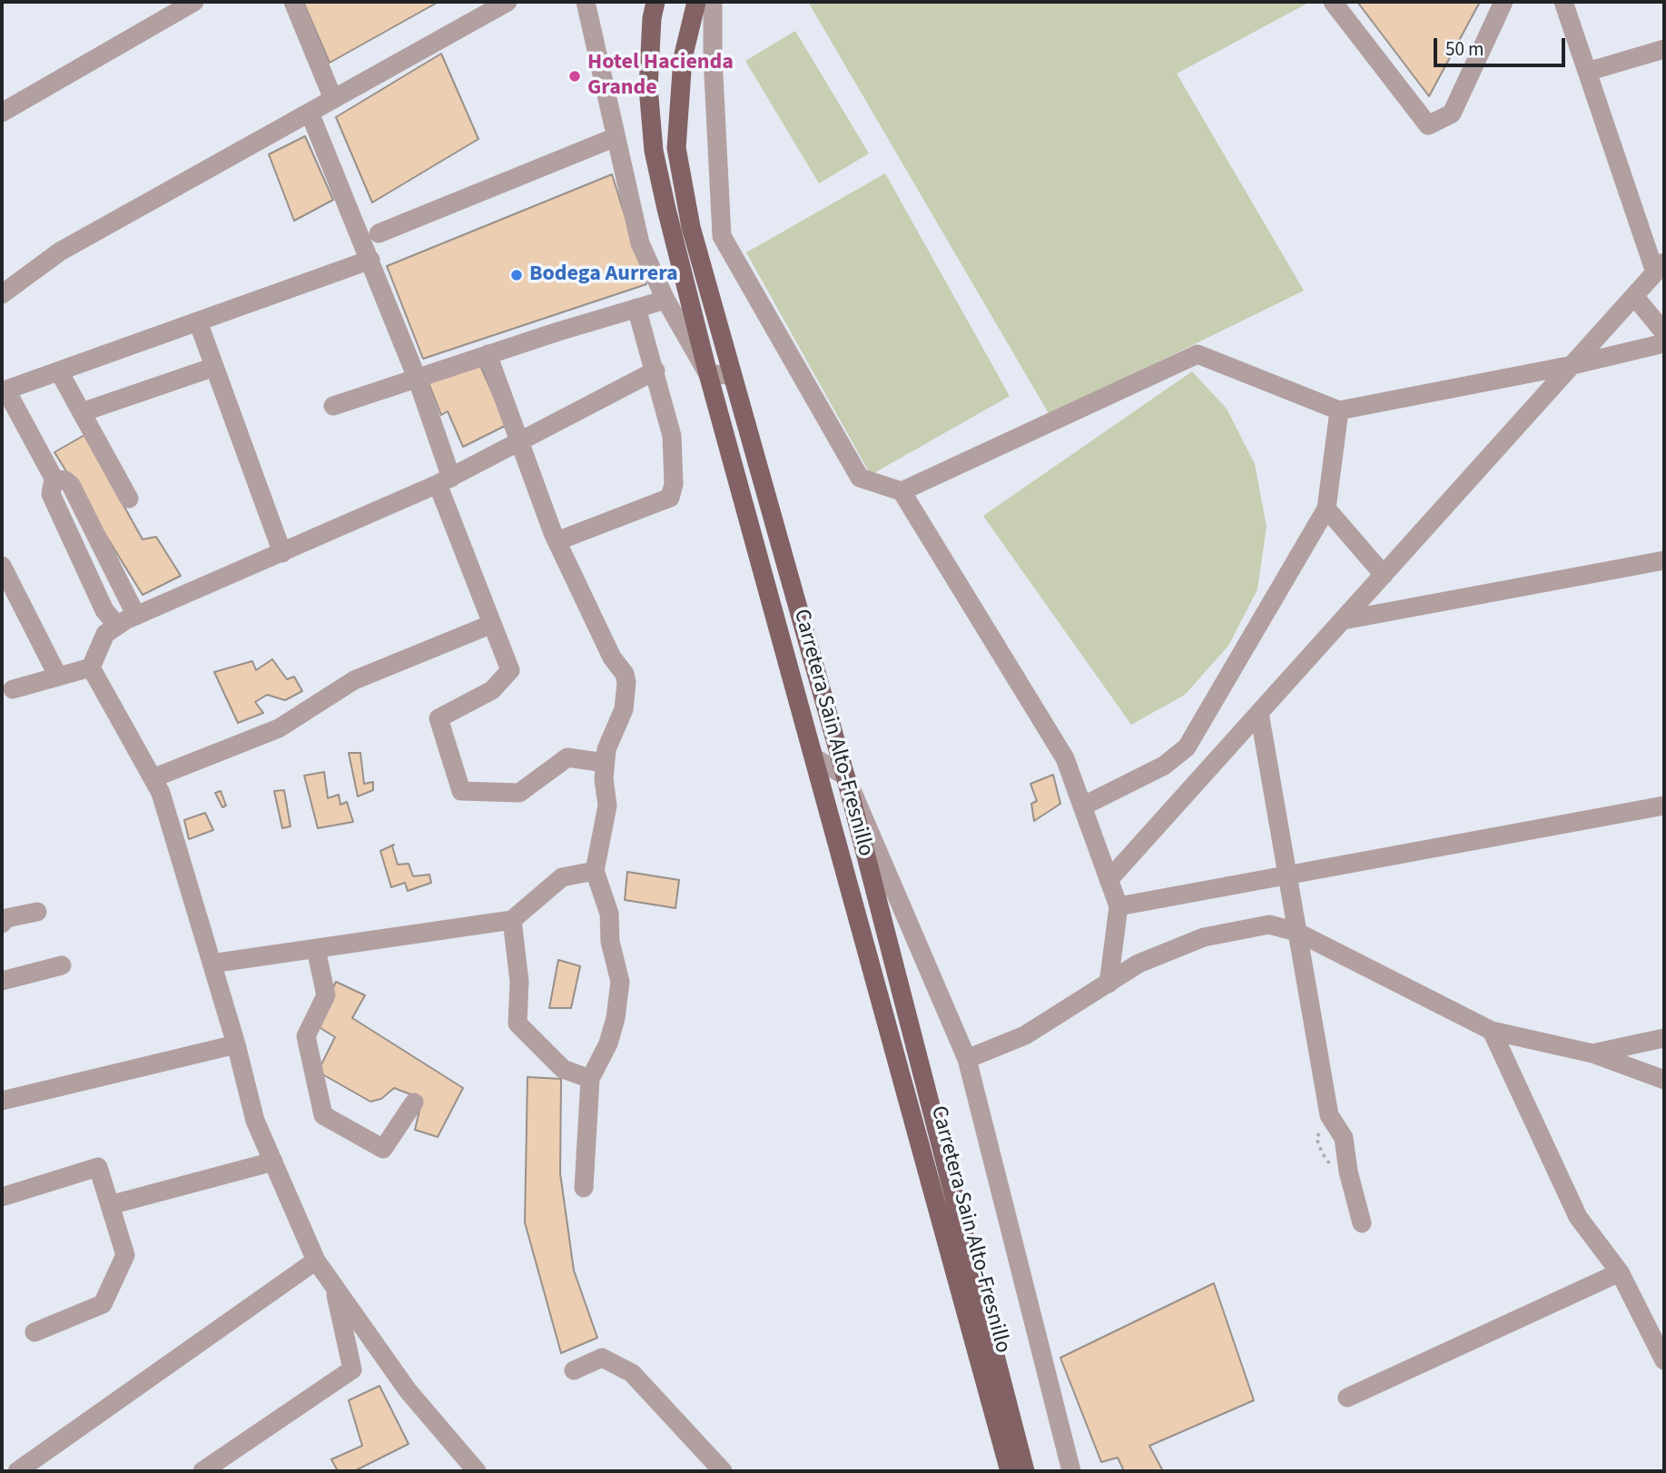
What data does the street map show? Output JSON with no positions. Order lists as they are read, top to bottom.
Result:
{
  "streets": {
    "main road": ["Carretera Sain Alto-Fresnillo"]
  },
  "places": ["Hotel Hacienda Grande", "Bodega Aurrera"],
  "scale_bar": "50 m"
}
